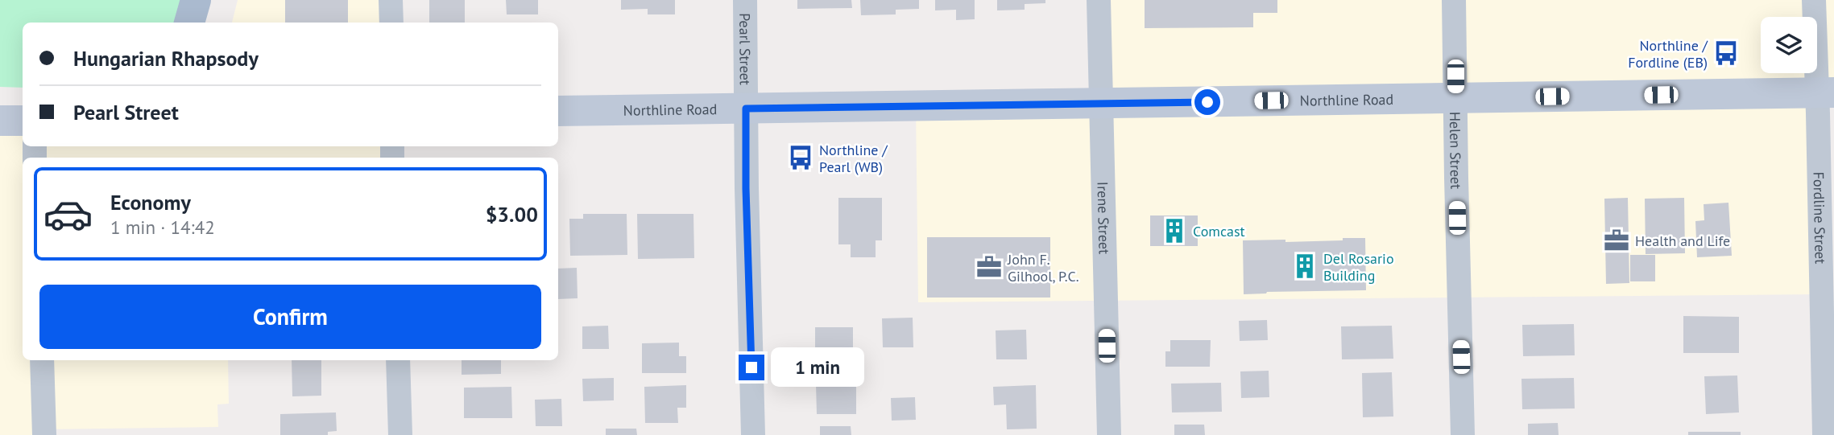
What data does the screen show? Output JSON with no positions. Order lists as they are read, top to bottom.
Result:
{
  "streets": {
    "main road": ["Northline Road"],
    "street": [
      "Pearl Street",
      "Helen Street",
      "Fordline Street",
      "Irene Street"
    ]
  },
  "crossings": [
    ["Pearl Street", "Northline Road"],
    ["Northline Road", "Helen Street"],
    ["Northline Road", "Fordline Street"],
    ["Northline Road", "Irene Street"]
  ],
  "places": {
    "bus stop": ["Northline / Fordline (EB)", "Northline / Pearl (WB)"],
    "building": ["Comcast", "Del Rosario Building"],
    "office": ["Health and Life", "John F. Gilhool, P.C."]
  },
  "page": {
    "banner": ["Hungarian Rhapsody", "Pearl Street"],
    "list": [
      {
        "name": "Economy",
        "note": "1 min · 14:42",
        "value": "$3.00"
      }
    ],
    "buttons": "Confirm",
    "bubble": "1 min"
  }
}
